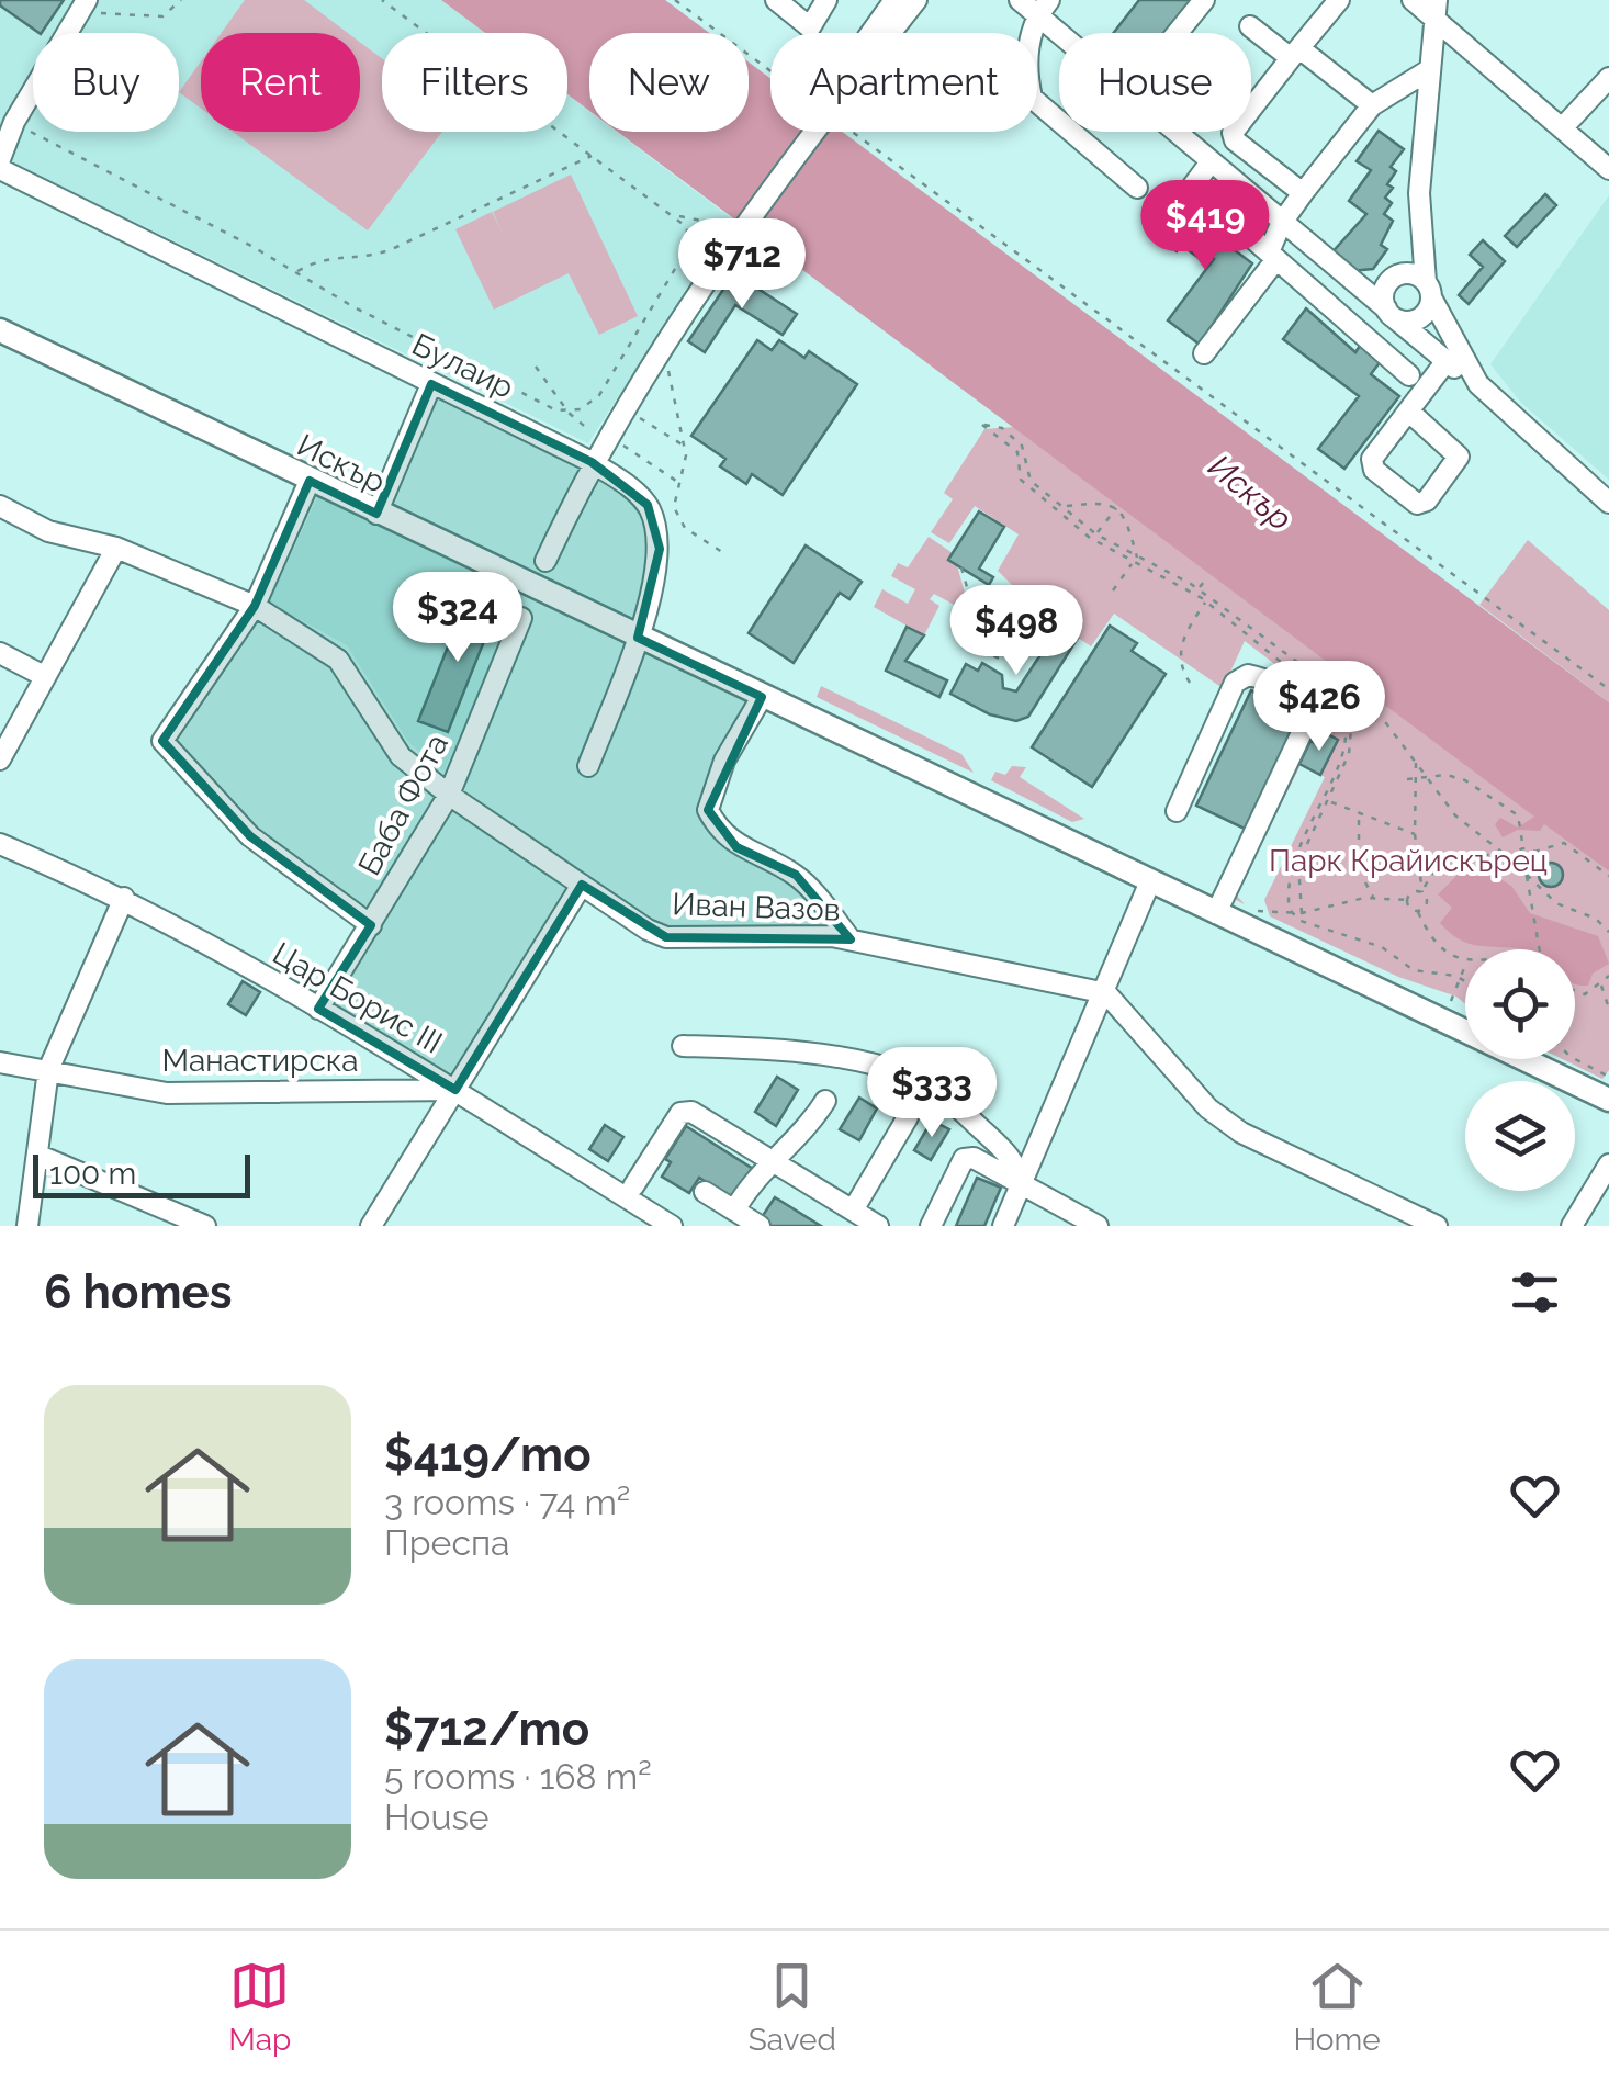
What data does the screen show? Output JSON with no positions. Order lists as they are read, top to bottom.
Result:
{
  "streets": {
    "main road": ["Искър"],
    "street": [
      "Булаир",
      "Баба Фота",
      "Иван Вазов",
      "Цар Борис III",
      "Манастирска"
    ]
  },
  "crossings": [
    ["Булаир", "Искър"],
    ["Баба Фота", "Иван Вазов"],
    ["Баба Фота", "Цар Борис III"],
    ["Цар Борис III", "Манастирска"]
  ],
  "water": ["Искър"],
  "parks": ["Парк Крайискърец"],
  "scale_bar": "100 m",
  "page": {
    "chip": [
      "Buy",
      "Rent",
      "Filters",
      "New",
      "Apartment",
      "House"
    ],
    "price": [
      "$419",
      "$712",
      "$324",
      "$498",
      "$426",
      "$333"
    ],
    "scale": "100 m",
    "heading": "6 homes",
    "list": [
      {
        "name": "$419/mo",
        "note": "3 rooms · 74 m² · Преспа"
      },
      {
        "name": "$712/mo",
        "note": "5 rooms · 168 m² · House"
      }
    ],
    "tabs": ["Map", "Saved", "Home"]
  }
}
